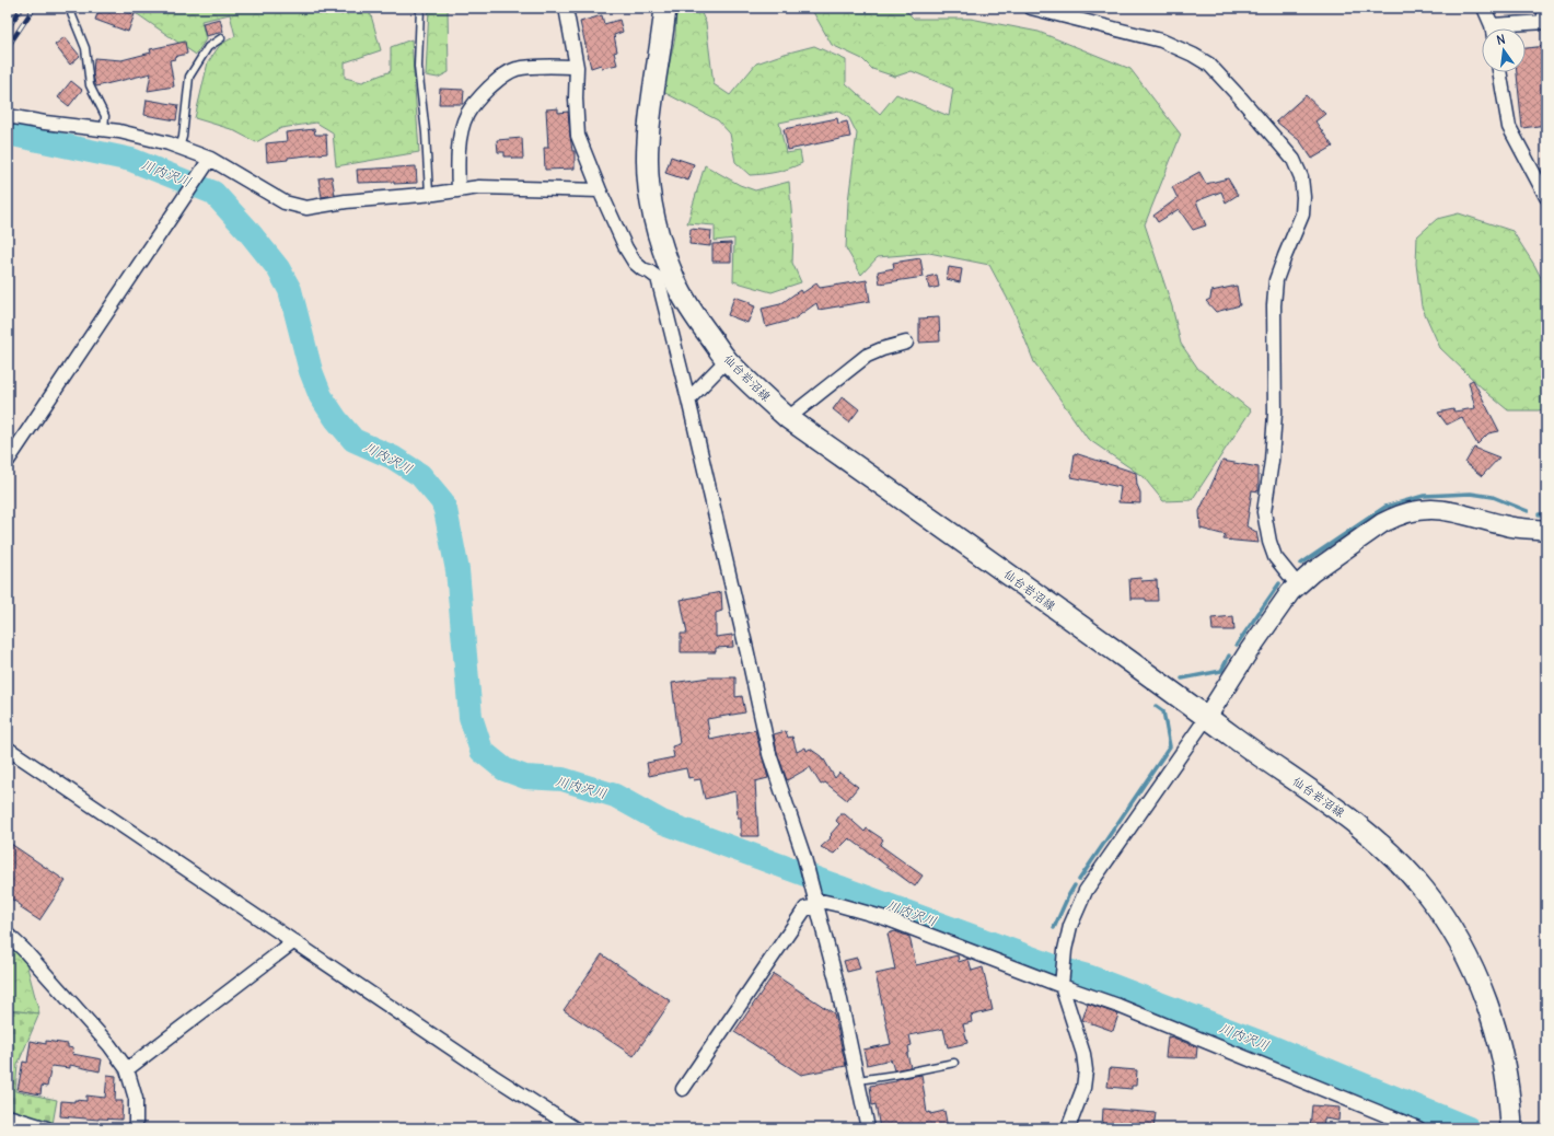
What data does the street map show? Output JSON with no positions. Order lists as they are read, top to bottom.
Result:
{
  "streets": {
    "main road": ["仙台岩沼線"]
  },
  "water": ["川内沢川"],
  "north": "top"
}
